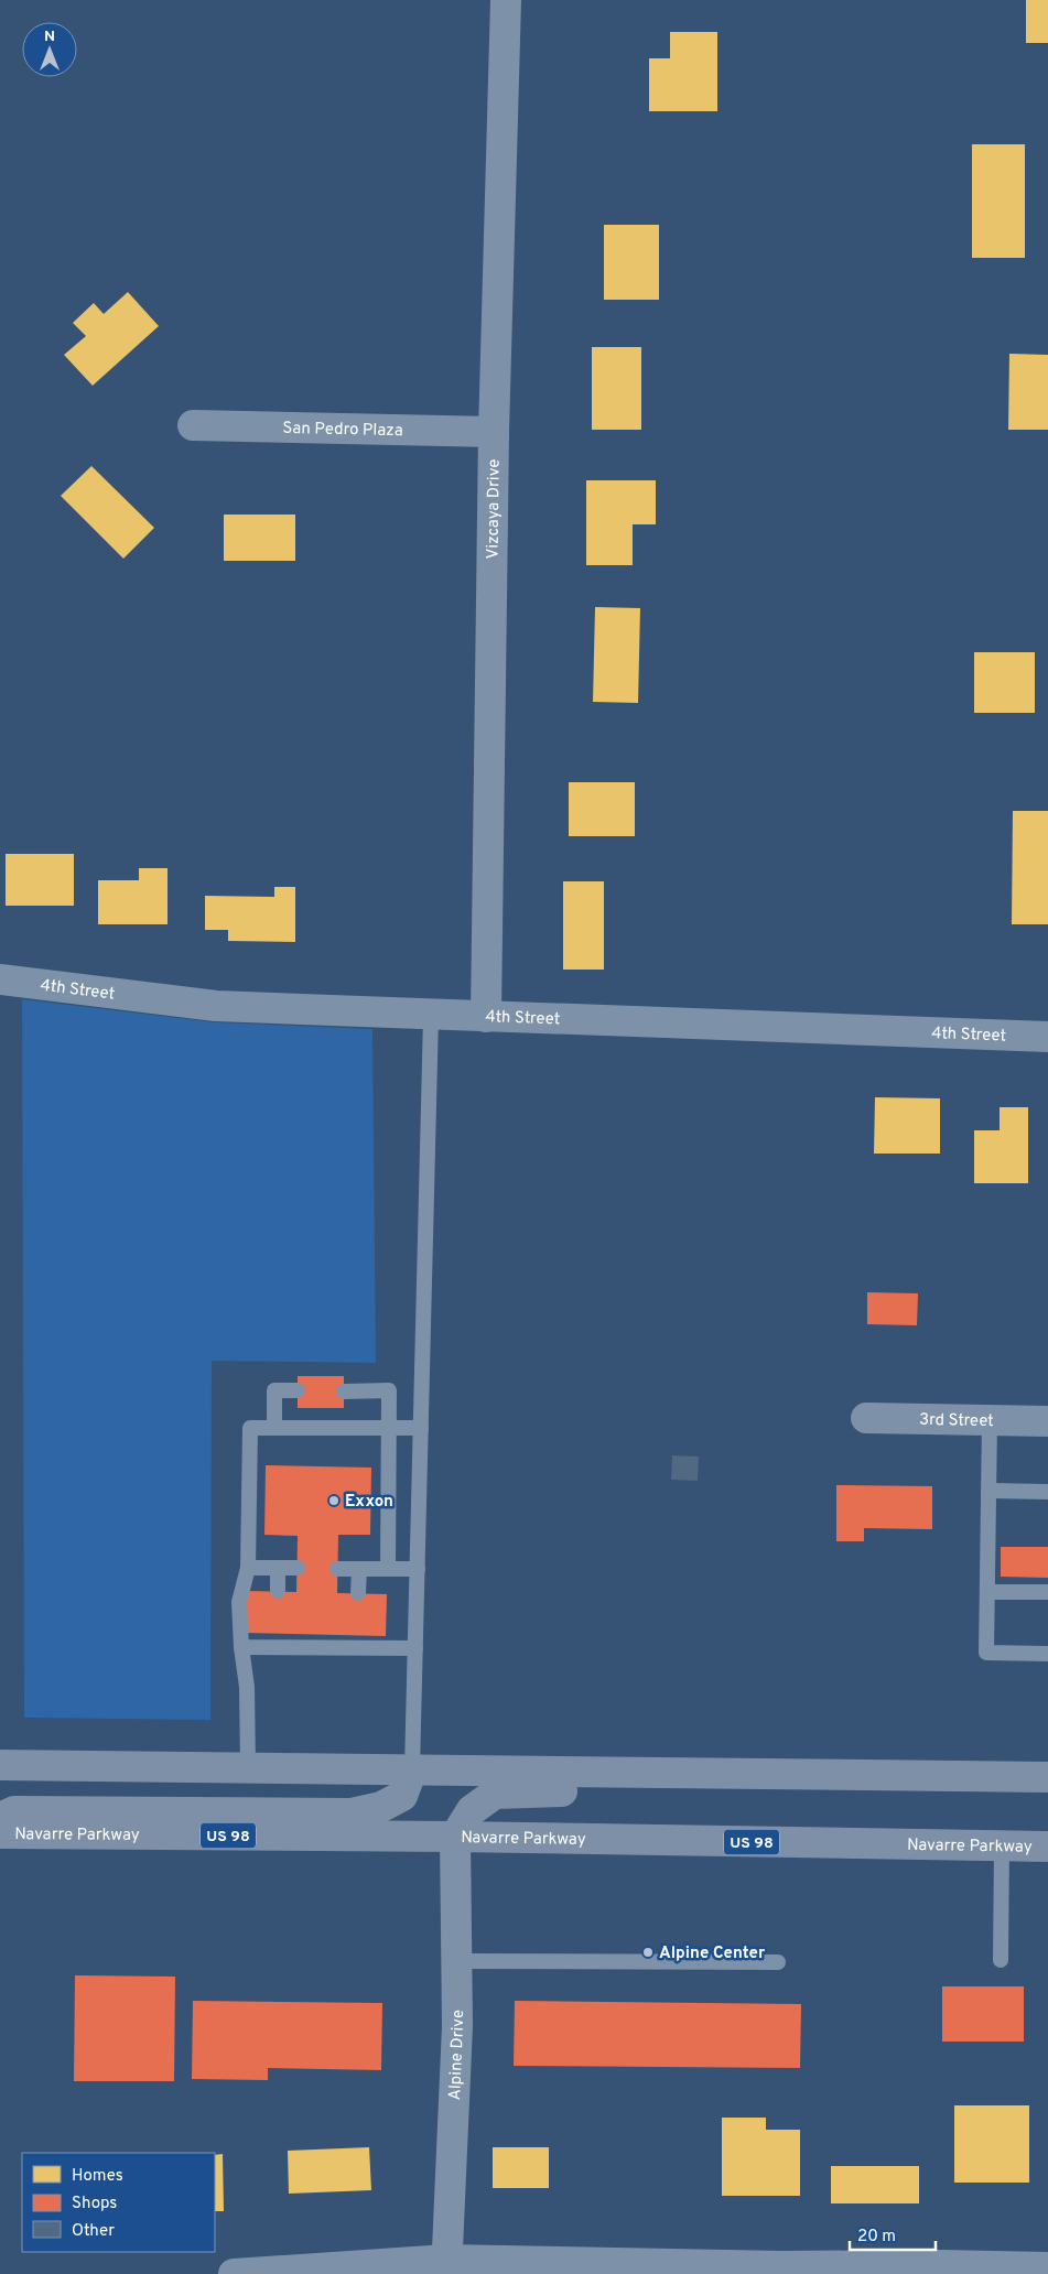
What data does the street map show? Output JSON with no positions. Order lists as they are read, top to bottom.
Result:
{
  "streets": {
    "highway": ["Navarre Parkway", "US 98"],
    "street": [
      "San Pedro Plaza",
      "Vizcaya Drive",
      "4th Street",
      "3rd Street",
      "Alpine Drive"
    ]
  },
  "crossings": [
    ["San Pedro Plaza", "Vizcaya Drive"],
    ["Vizcaya Drive", "4th Street"],
    ["Navarre Parkway", "Alpine Drive"]
  ],
  "places": ["Exxon", "Alpine Center"],
  "legend": ["Homes", "Shops", "Other"],
  "scale_bar": "20 m",
  "north": "top"
}
